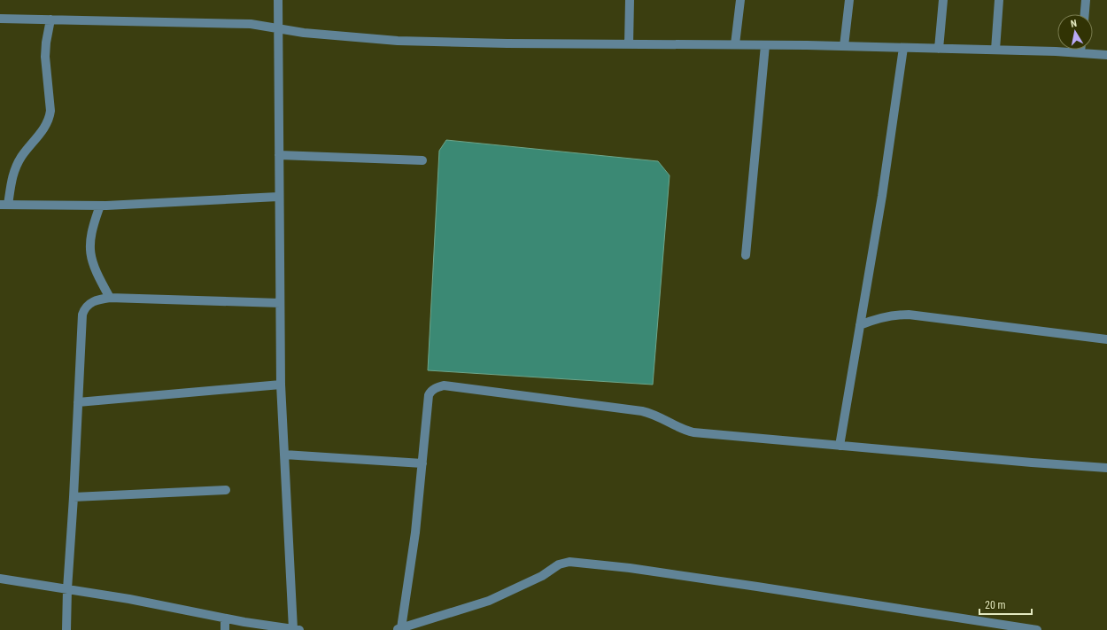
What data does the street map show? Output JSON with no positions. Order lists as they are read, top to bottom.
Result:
{
  "scale_bar": "20 m",
  "north": "top"
}
